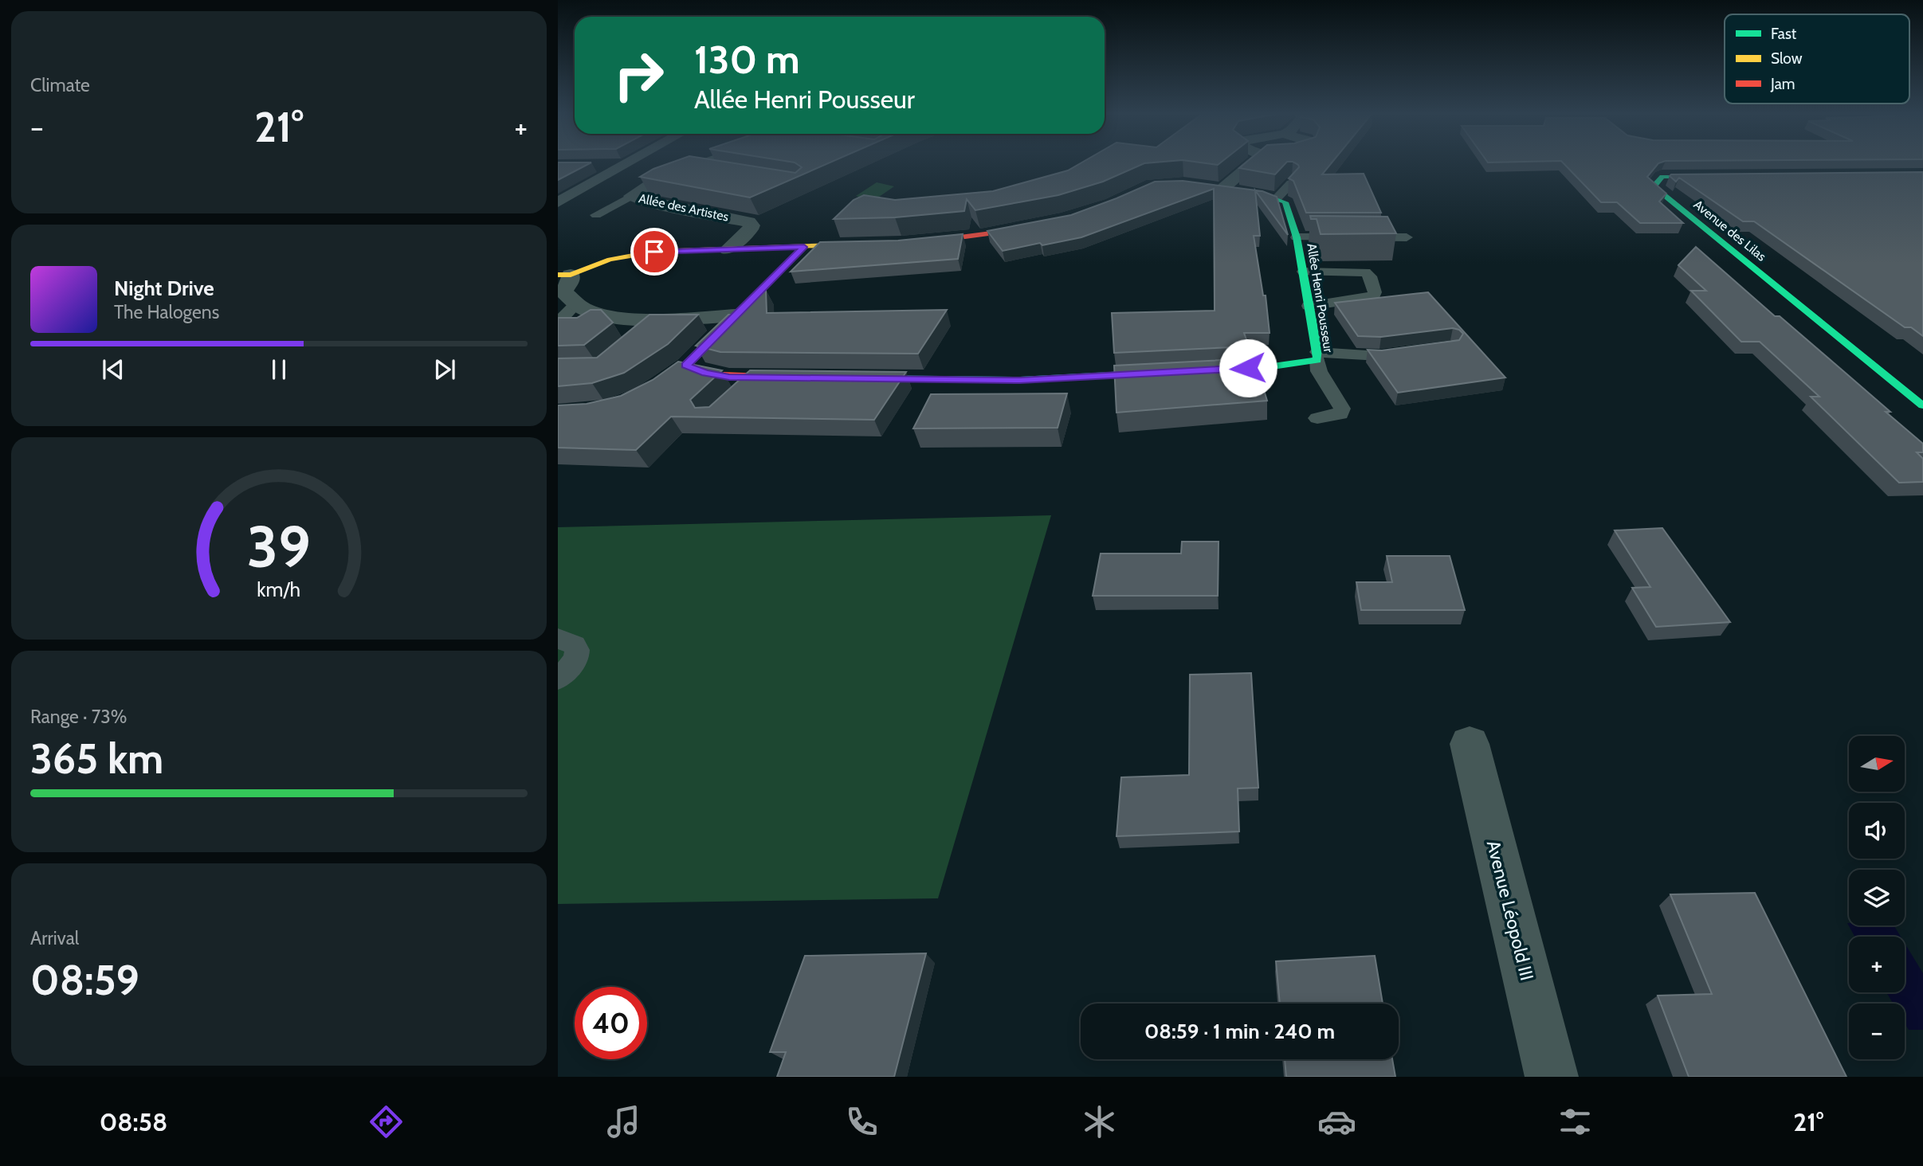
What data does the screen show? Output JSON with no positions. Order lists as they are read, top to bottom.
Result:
{
  "streets": {
    "street": [
      "Allée des Artistes",
      "Avenue des Lilas",
      "Allée Henri Pousseur",
      "Avenue Léopold III"
    ]
  },
  "legend": ["Fast", "Slow", "Jam"],
  "north": "right",
  "page": {
    "tile": [
      "Climate",
      ["Range · 73%", "365 km"],
      ["Arrival", "08:59"]
    ],
    "turn": ["130 m", "Allée Henri Pousseur"],
    "heat": ["−", "21°", "+"],
    "song": ["Night Drive", "The Halogens"],
    "map_buttons": ["+", "−"],
    "limit": "40",
    "trip": "08:59 · 1 min · 240 m",
    "tabs": ["08:58", "21°"],
    "gauge": ["39", "km/h"]
  }
}
